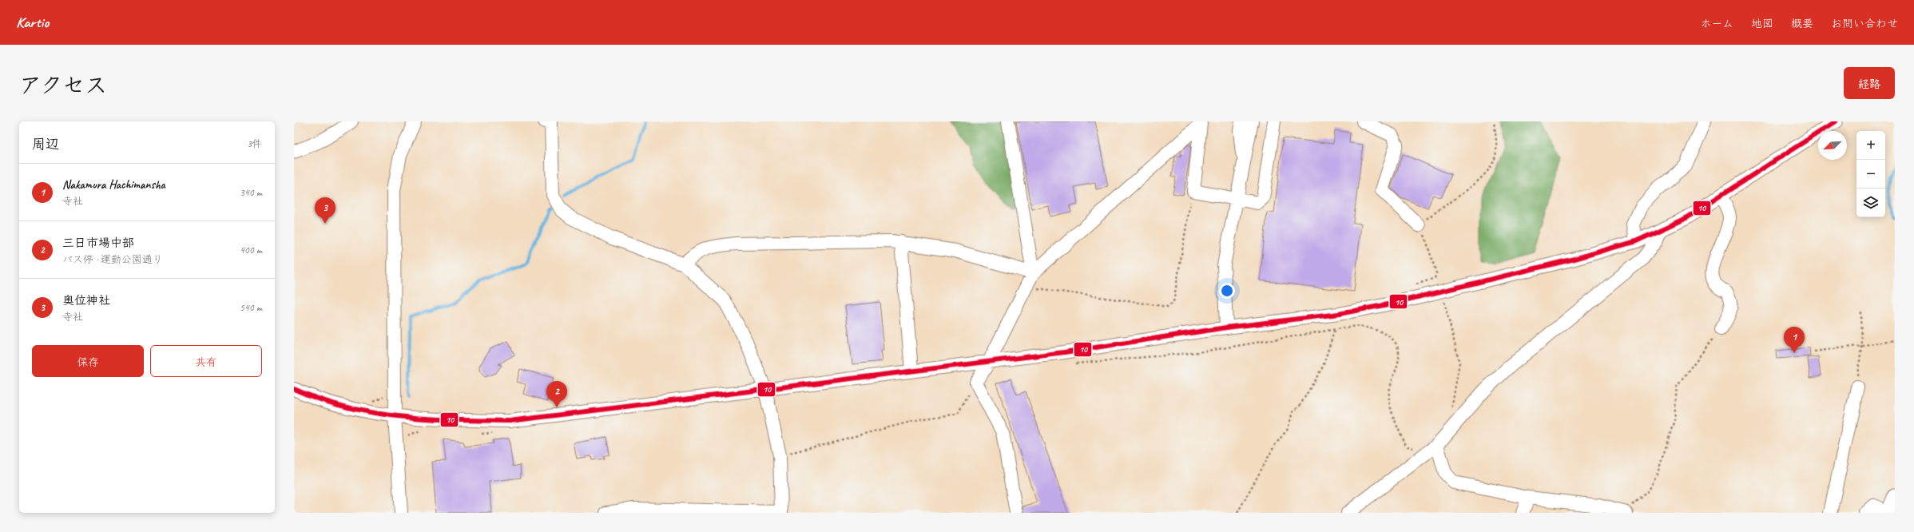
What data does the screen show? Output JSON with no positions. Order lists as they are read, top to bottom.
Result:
{
  "lines": ["transit line 10"],
  "north": "bottom left",
  "page": {
    "header": "Kartio",
    "nav": [
      "ホーム",
      "地図",
      "概要",
      "お問い合わせ"
    ],
    "title": "アクセス",
    "buttons": [
      "経路",
      ["保存", "共有"]
    ],
    "heading": ["周辺", "3件"],
    "map_buttons": ["+", "−"],
    "list": [
      {
        "mark": "1",
        "name": "Nakamura Hachimansha",
        "note": "寺社",
        "value": "340 m"
      },
      {
        "mark": "2",
        "name": "三日市場中部",
        "note": "バス停 · 運動公園通り",
        "value": "400 m"
      },
      {
        "mark": "3",
        "name": "奥位神社",
        "note": "寺社",
        "value": "540 m"
      }
    ],
    "pins": ["3", "1", "2"]
  }
}
